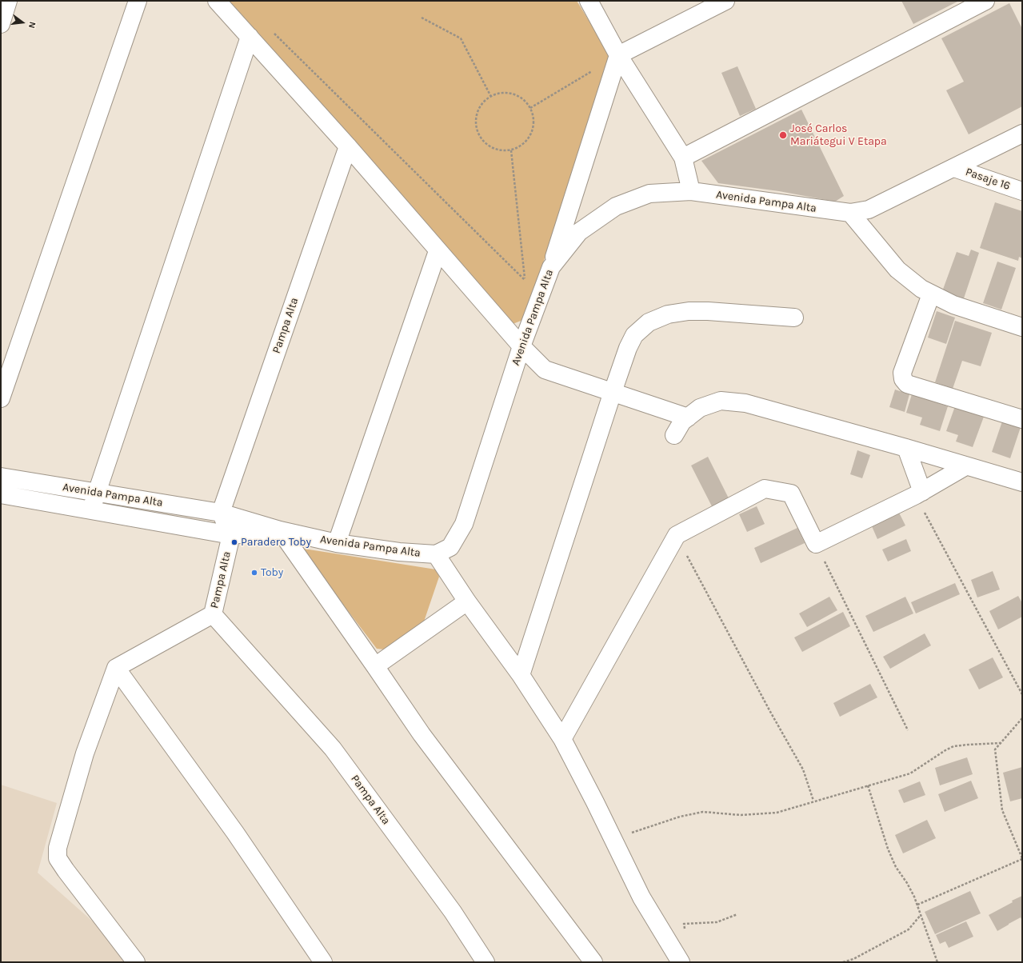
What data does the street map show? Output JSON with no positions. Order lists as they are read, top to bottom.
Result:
{
  "streets": {
    "street": ["Pasaje 16", "Avenida Pampa Alta", "Pampa Alta"]
  },
  "crossings": [
    ["Pasaje 16", "Avenida Pampa Alta"],
    ["Avenida Pampa Alta", "Pampa Alta"]
  ],
  "places": ["José Carlos Mariátegui V Etapa", "Paradero Toby", "Toby"],
  "north": "right"
}
